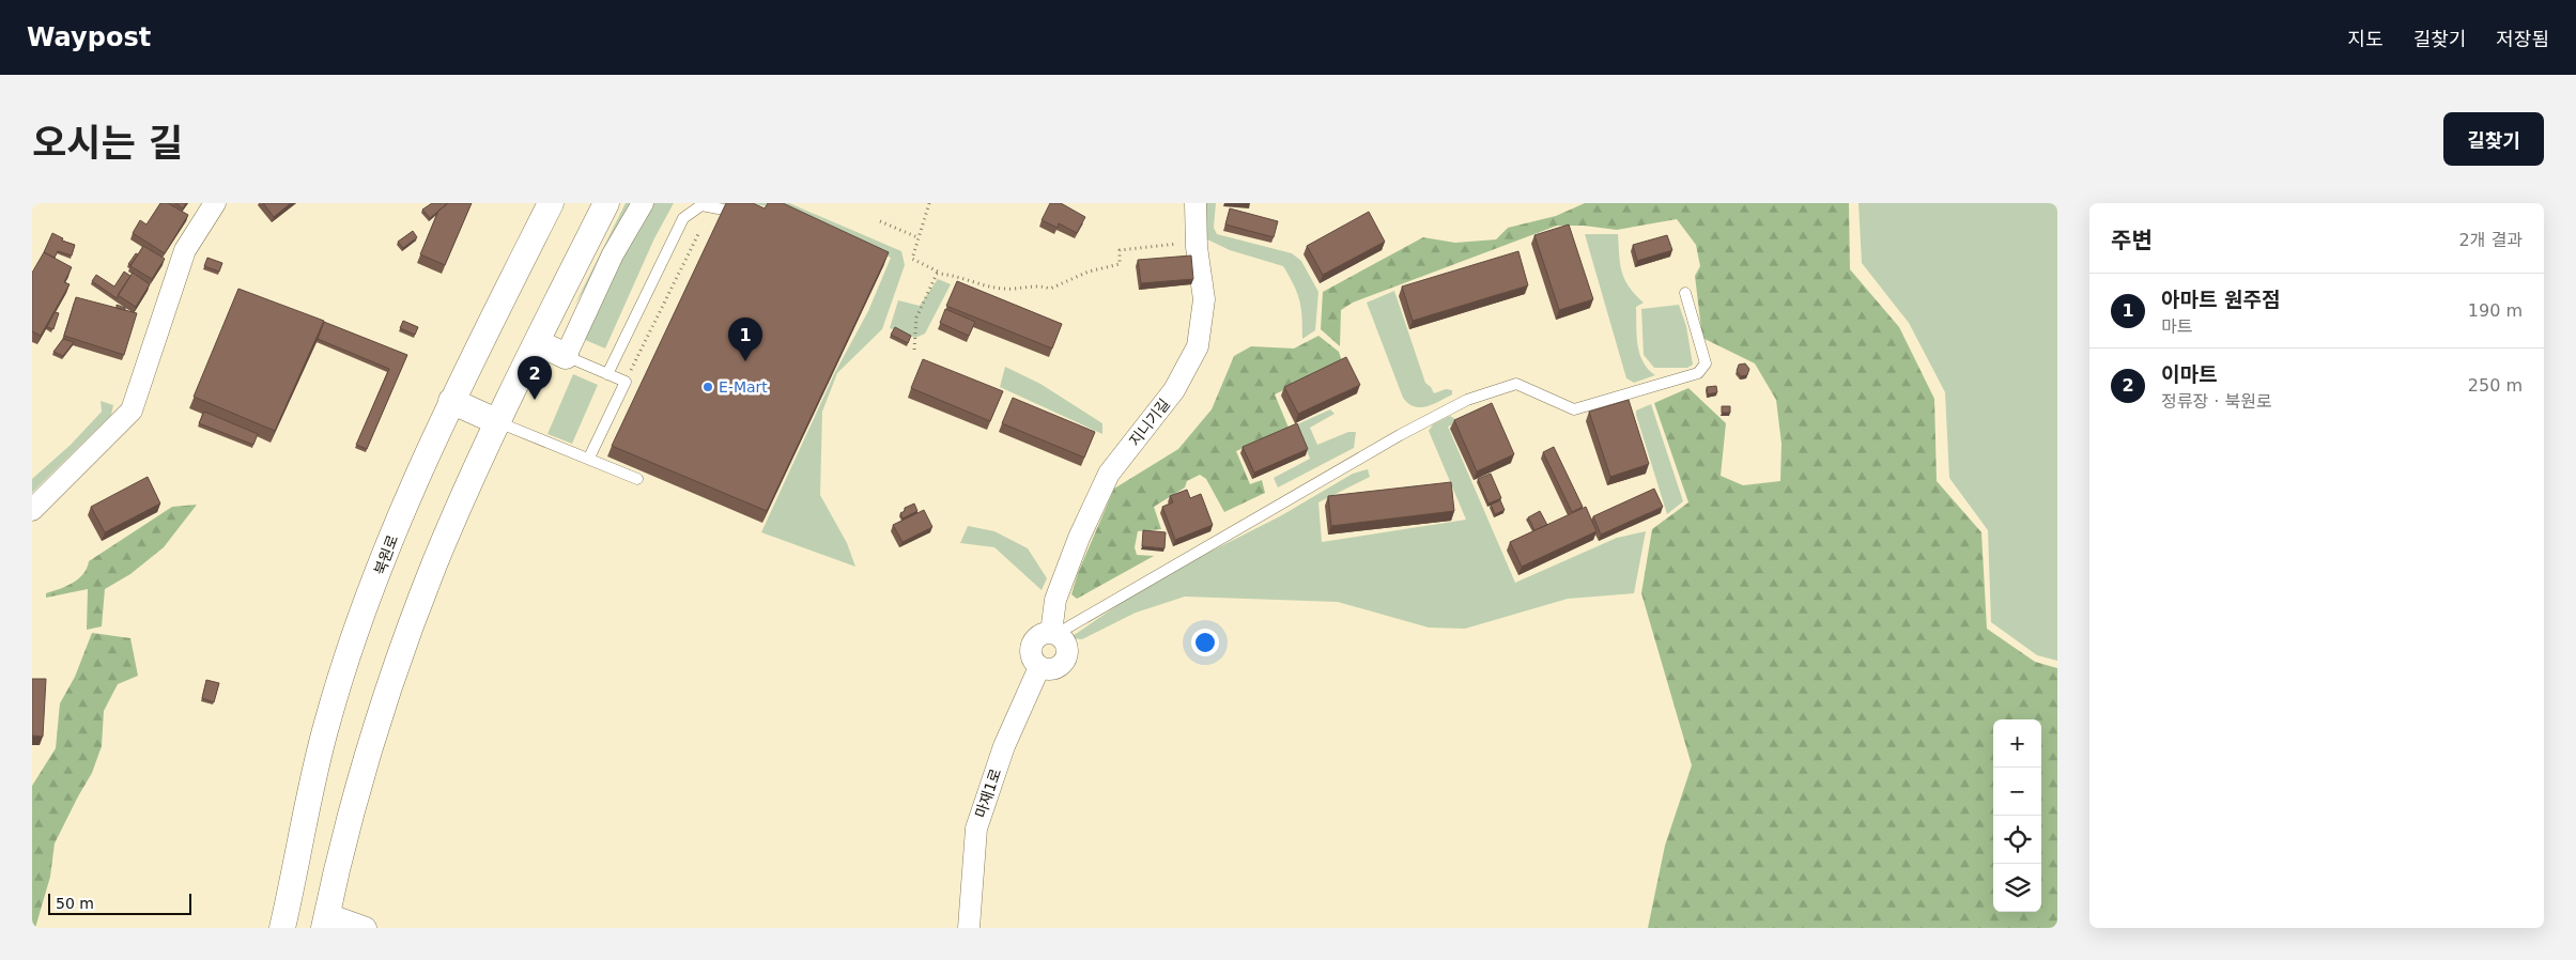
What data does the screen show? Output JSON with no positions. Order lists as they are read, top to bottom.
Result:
{
  "streets": {
    "street": ["지니기길", "북원로", "마재1로"]
  },
  "crossings": [
    ["지니기길", "마재1로"]
  ],
  "places": ["E-Mart"],
  "scale_bar": "50 m",
  "page": {
    "header": "Waypost",
    "nav": ["지도", "길찾기", "저장됨"],
    "title": "오시는 길",
    "buttons": "길찾기",
    "heading": ["주변", "2개 결과"],
    "list": [
      {
        "mark": "1",
        "name": "아마트 원주점",
        "note": "마트",
        "value": "190 m"
      },
      {
        "mark": "2",
        "name": "이마트",
        "note": "정류장 · 북원로",
        "value": "250 m"
      }
    ],
    "pins": ["1", "2"],
    "map_buttons": ["+", "−"],
    "scale": "50 m"
  }
}
